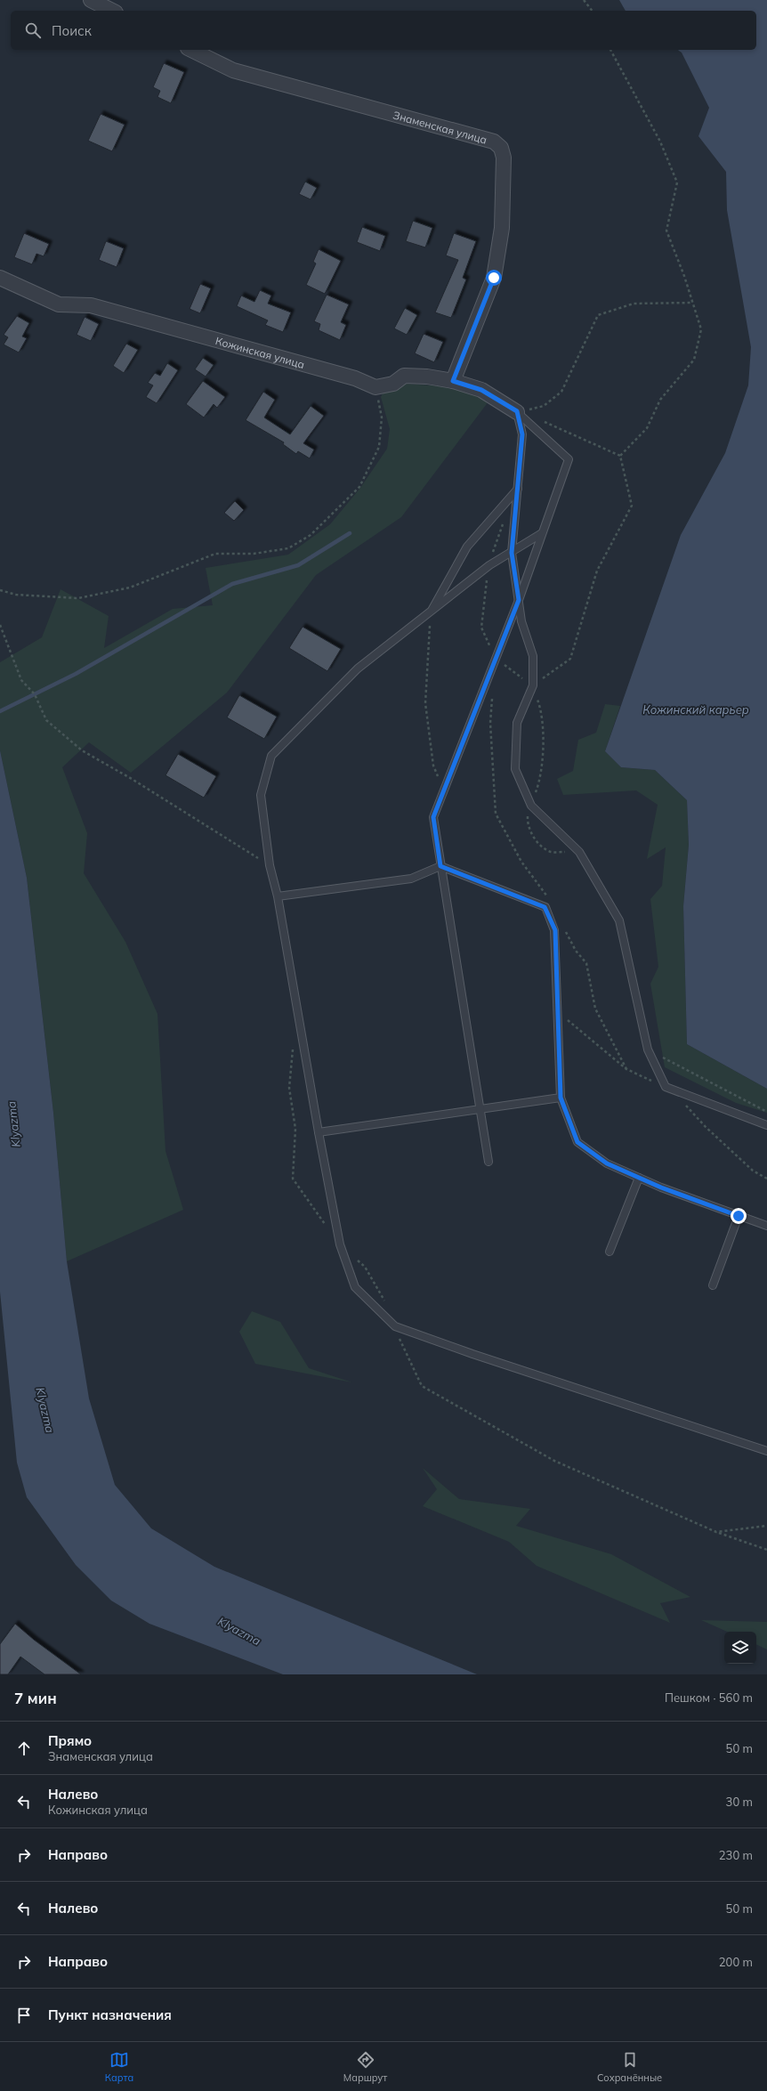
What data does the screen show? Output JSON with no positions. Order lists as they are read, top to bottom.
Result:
{
  "streets": {
    "street": ["Знаменская улица", "Кожинская улица"]
  },
  "water": ["Кожинский карьер", "Klyazma"],
  "page": {
    "search": "Поиск",
    "heading": ["7 мин", "Пешком · 560 m"],
    "list": [
      ["Прямо", "Знаменская улица", "50 m"],
      ["Налево", "Кожинская улица", "30 m"],
      ["Направо", "230 m"],
      ["Налево", "50 m"],
      ["Направо", "200 m"],
      "Пункт назначения"
    ],
    "nav": ["Карта", "Маршрут", "Сохранённые"]
  }
}
